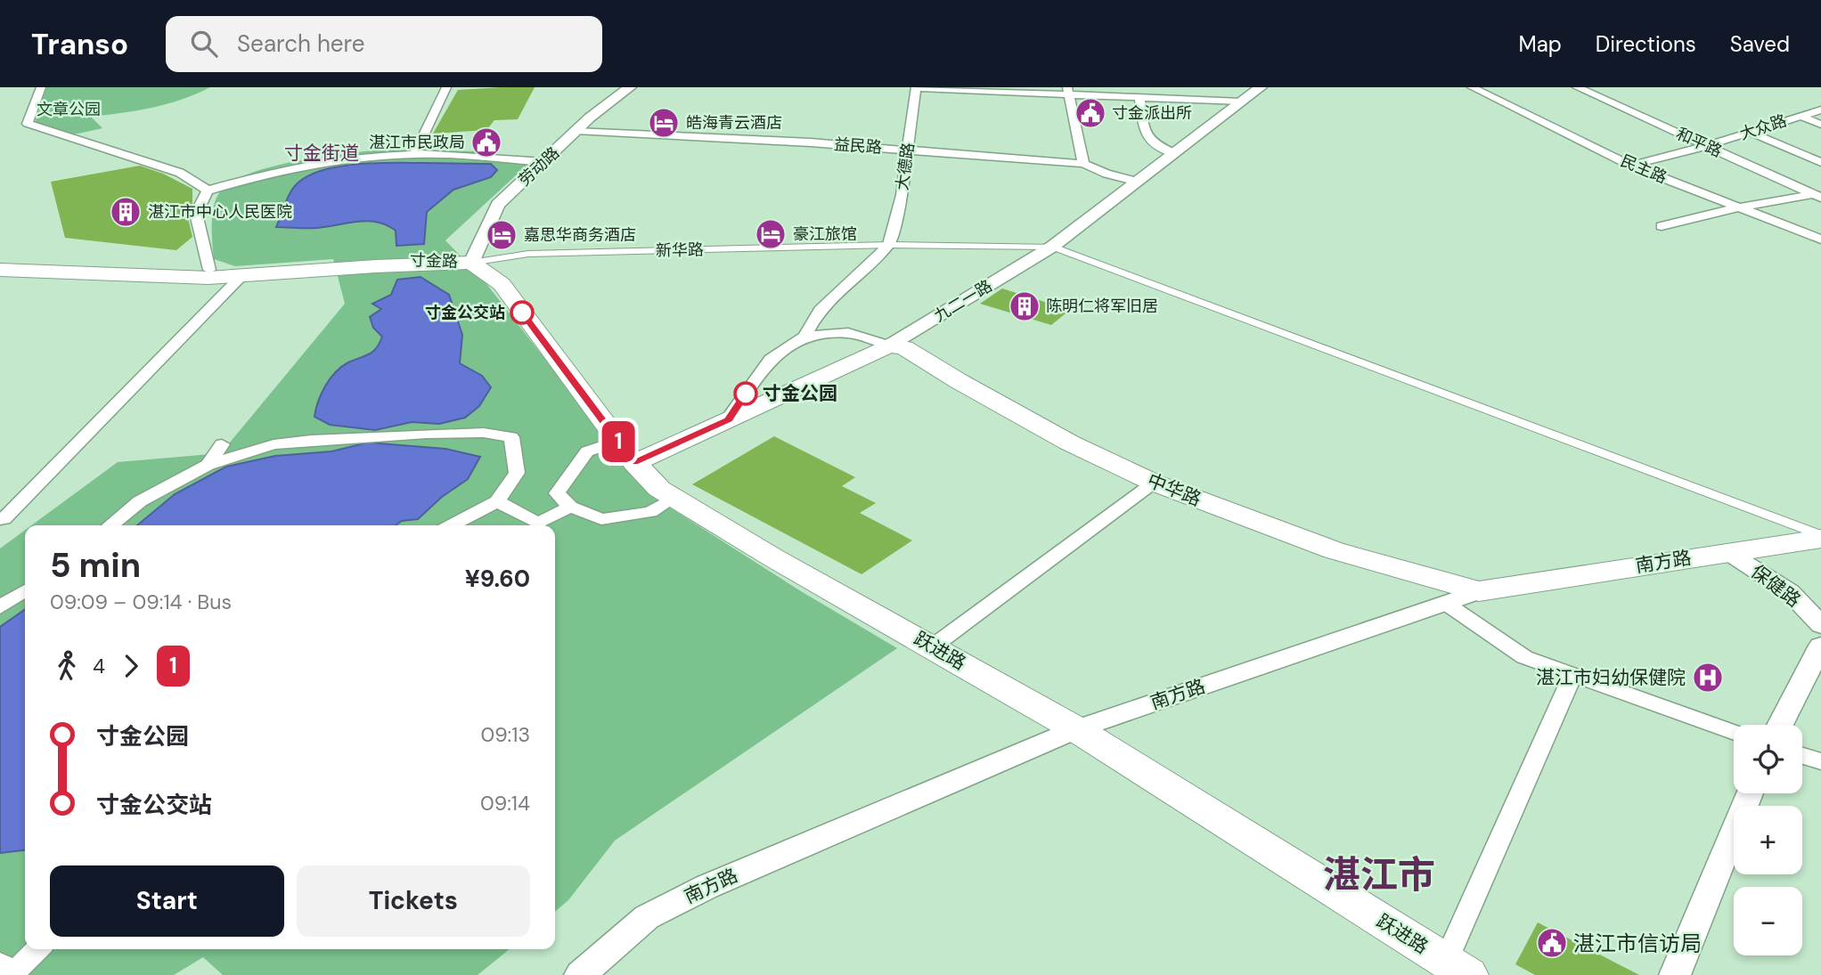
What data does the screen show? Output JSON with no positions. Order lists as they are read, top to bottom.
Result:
{
  "streets": {
    "main road": [
      "寸金路",
      "九二一路",
      "中华路",
      "南方路",
      "跃进路"
    ],
    "street": [
      "大众路",
      "和平路",
      "益民路",
      "劳动路",
      "大德路",
      "民主路",
      "新华路",
      "保健路"
    ]
  },
  "crossings": [
    ["大众路", "和平路"],
    ["大众路", "民主路"],
    ["益民路", "劳动路"],
    ["益民路", "大德路"],
    ["益民路", "九二一路"],
    ["劳动路", "新华路"],
    ["劳动路", "寸金路"],
    ["劳动路", "跃进路"],
    ["大德路", "新华路"],
    ["新华路", "寸金路"],
    ["新华路", "九二一路"],
    ["新华路", "跃进路"],
    ["寸金路", "跃进路"],
    ["九二一路", "中华路"],
    ["九二一路", "跃进路"],
    ["中华路", "南方路"],
    ["南方路", "保健路"],
    ["南方路", "跃进路"]
  ],
  "districts": ["寸金街道", "湛江市"],
  "parks": ["文章公园"],
  "places": {
    "public building": ["寸金派出所", "湛江市民政局", "湛江市信访局"],
    "hotel": ["皓海青云酒店", "豪江旅馆", "嘉思华商务酒店"],
    "building": ["湛江市中心人民医院", "陈明仁将军旧居"],
    "other": ["寸金公交站", "寸金公园"],
    "hospital": ["湛江市妇幼保健院"]
  },
  "lines": ["bus line 1"],
  "page": {
    "header": "Transo",
    "search": "Search here",
    "nav": ["Map", "Directions", "Saved"],
    "on_map": "1",
    "heading": ["5 min", "09:09 – 09:14 · Bus", "¥9.60"],
    "legs": ["4", "1"],
    "list": [
      {
        "name": "寸金公园",
        "value": "09:13"
      },
      {
        "name": "寸金公交站",
        "value": "09:14"
      }
    ],
    "map_buttons": ["+", "−"],
    "buttons": ["Start", "Tickets"]
  }
}
